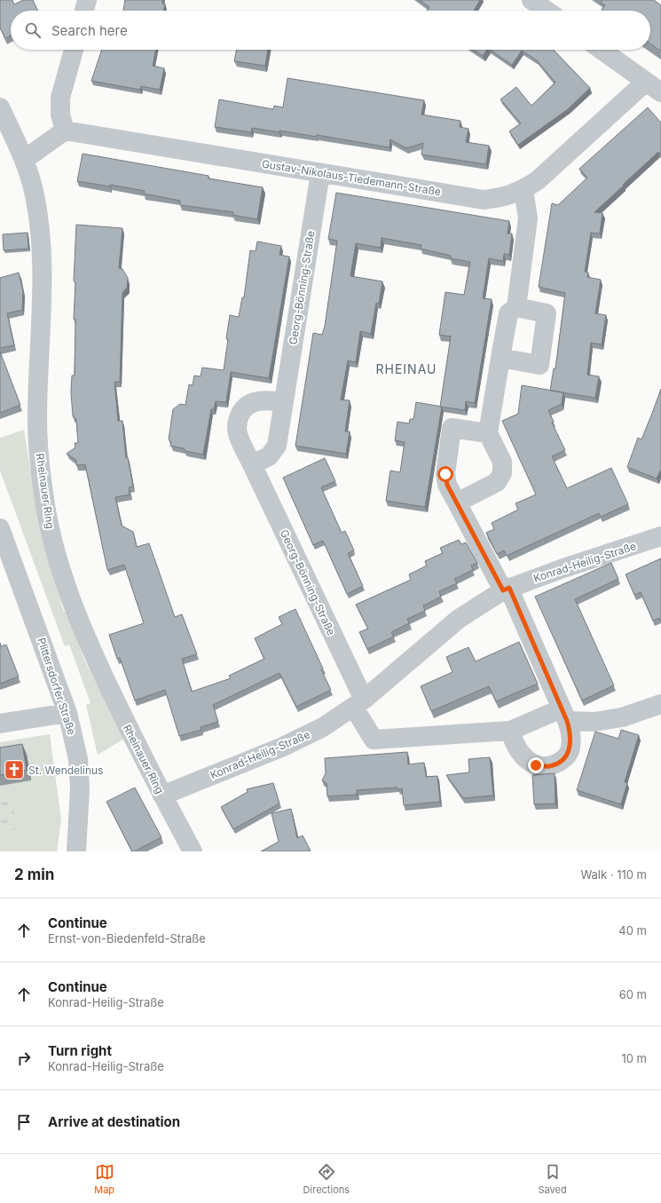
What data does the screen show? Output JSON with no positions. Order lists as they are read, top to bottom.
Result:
{
  "streets": {
    "street": [
      "Gustav-Nikolaus-Tiedemann-Straße",
      "Georg-Bönning-Straße",
      "Rheinauer Ring",
      "Konrad-Heilig-Straße",
      "Plittersdorfer Straße"
    ]
  },
  "crossings": [
    ["Gustav-Nikolaus-Tiedemann-Straße", "Georg-Bönning-Straße"],
    ["Georg-Bönning-Straße", "Konrad-Heilig-Straße"],
    ["Rheinauer Ring", "Konrad-Heilig-Straße"]
  ],
  "districts": ["RHEINAU"],
  "places": {
    "church": ["St. Wendelinus"]
  },
  "page": {
    "search": "Search here",
    "heading": ["2 min", "Walk · 110 m"],
    "list": [
      ["Continue", "Ernst-von-Biedenfeld-Straße", "40 m"],
      ["Continue", "Konrad-Heilig-Straße", "60 m"],
      ["Turn right", "Konrad-Heilig-Straße", "10 m"],
      "Arrive at destination"
    ],
    "nav": ["Map", "Directions", "Saved"]
  }
}
